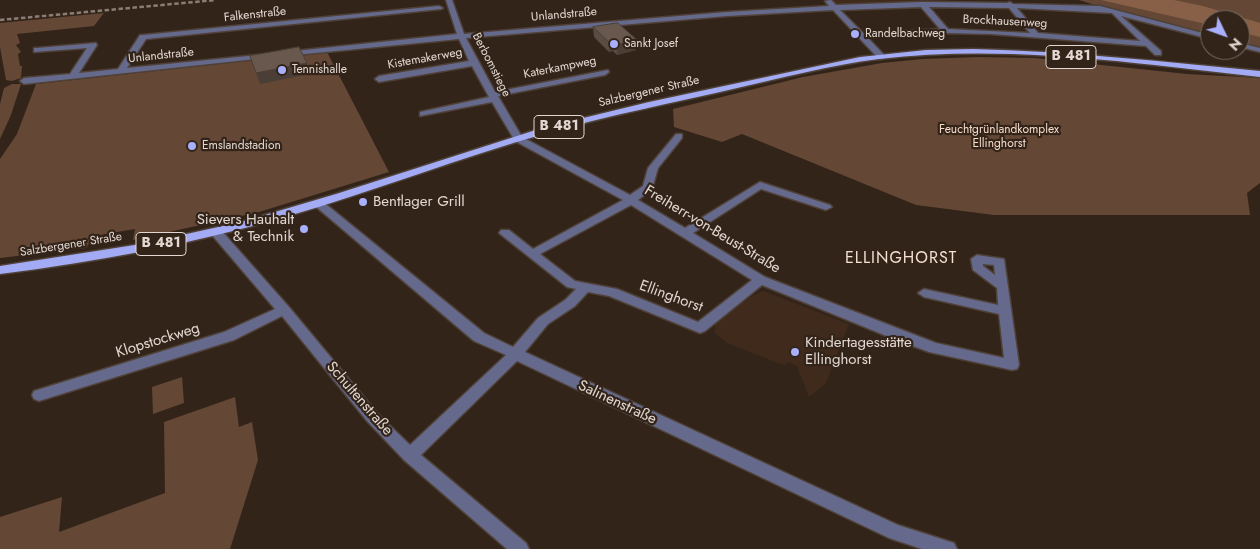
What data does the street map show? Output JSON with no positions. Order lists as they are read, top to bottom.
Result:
{
  "streets": {
    "main road": ["B 481", "Salzbergener Straße"],
    "street": [
      "Falkenstraße",
      "Unlandstraße",
      "Brockhausenweg",
      "Kistemakerweg",
      "Berbomstiege",
      "Katerkampweg",
      "Freiherr-von-Beust-Straße",
      "Ellinghorst",
      "Klopstockweg",
      "Schultenstraße",
      "Salinenstraße"
    ]
  },
  "crossings": [
    ["Falkenstraße", "Unlandstraße"],
    ["Unlandstraße", "Berbomstiege"],
    ["Kistemakerweg", "Berbomstiege"],
    ["Berbomstiege", "Katerkampweg"],
    ["Berbomstiege", "Salzbergener Straße"],
    ["Berbomstiege", "Freiherr-von-Beust-Straße"],
    ["Salzbergener Straße", "Freiherr-von-Beust-Straße"],
    ["Salzbergener Straße", "Schultenstraße"],
    ["Salzbergener Straße", "Salinenstraße"],
    ["Freiherr-von-Beust-Straße", "Ellinghorst"],
    ["Klopstockweg", "Schultenstraße"]
  ],
  "districts": ["ELLINGHORST"],
  "parks": ["Feuchtgrünlandkomplex Ellinghorst"],
  "places": [
    "Randelbachweg",
    "Sankt Josef",
    "Tennishalle",
    "Emslandstadion",
    "Bentlager Grill",
    "Sievers Hauhalt & Technik",
    "Kindertagesstätte Ellinghorst"
  ],
  "north": "bottom right"
}
